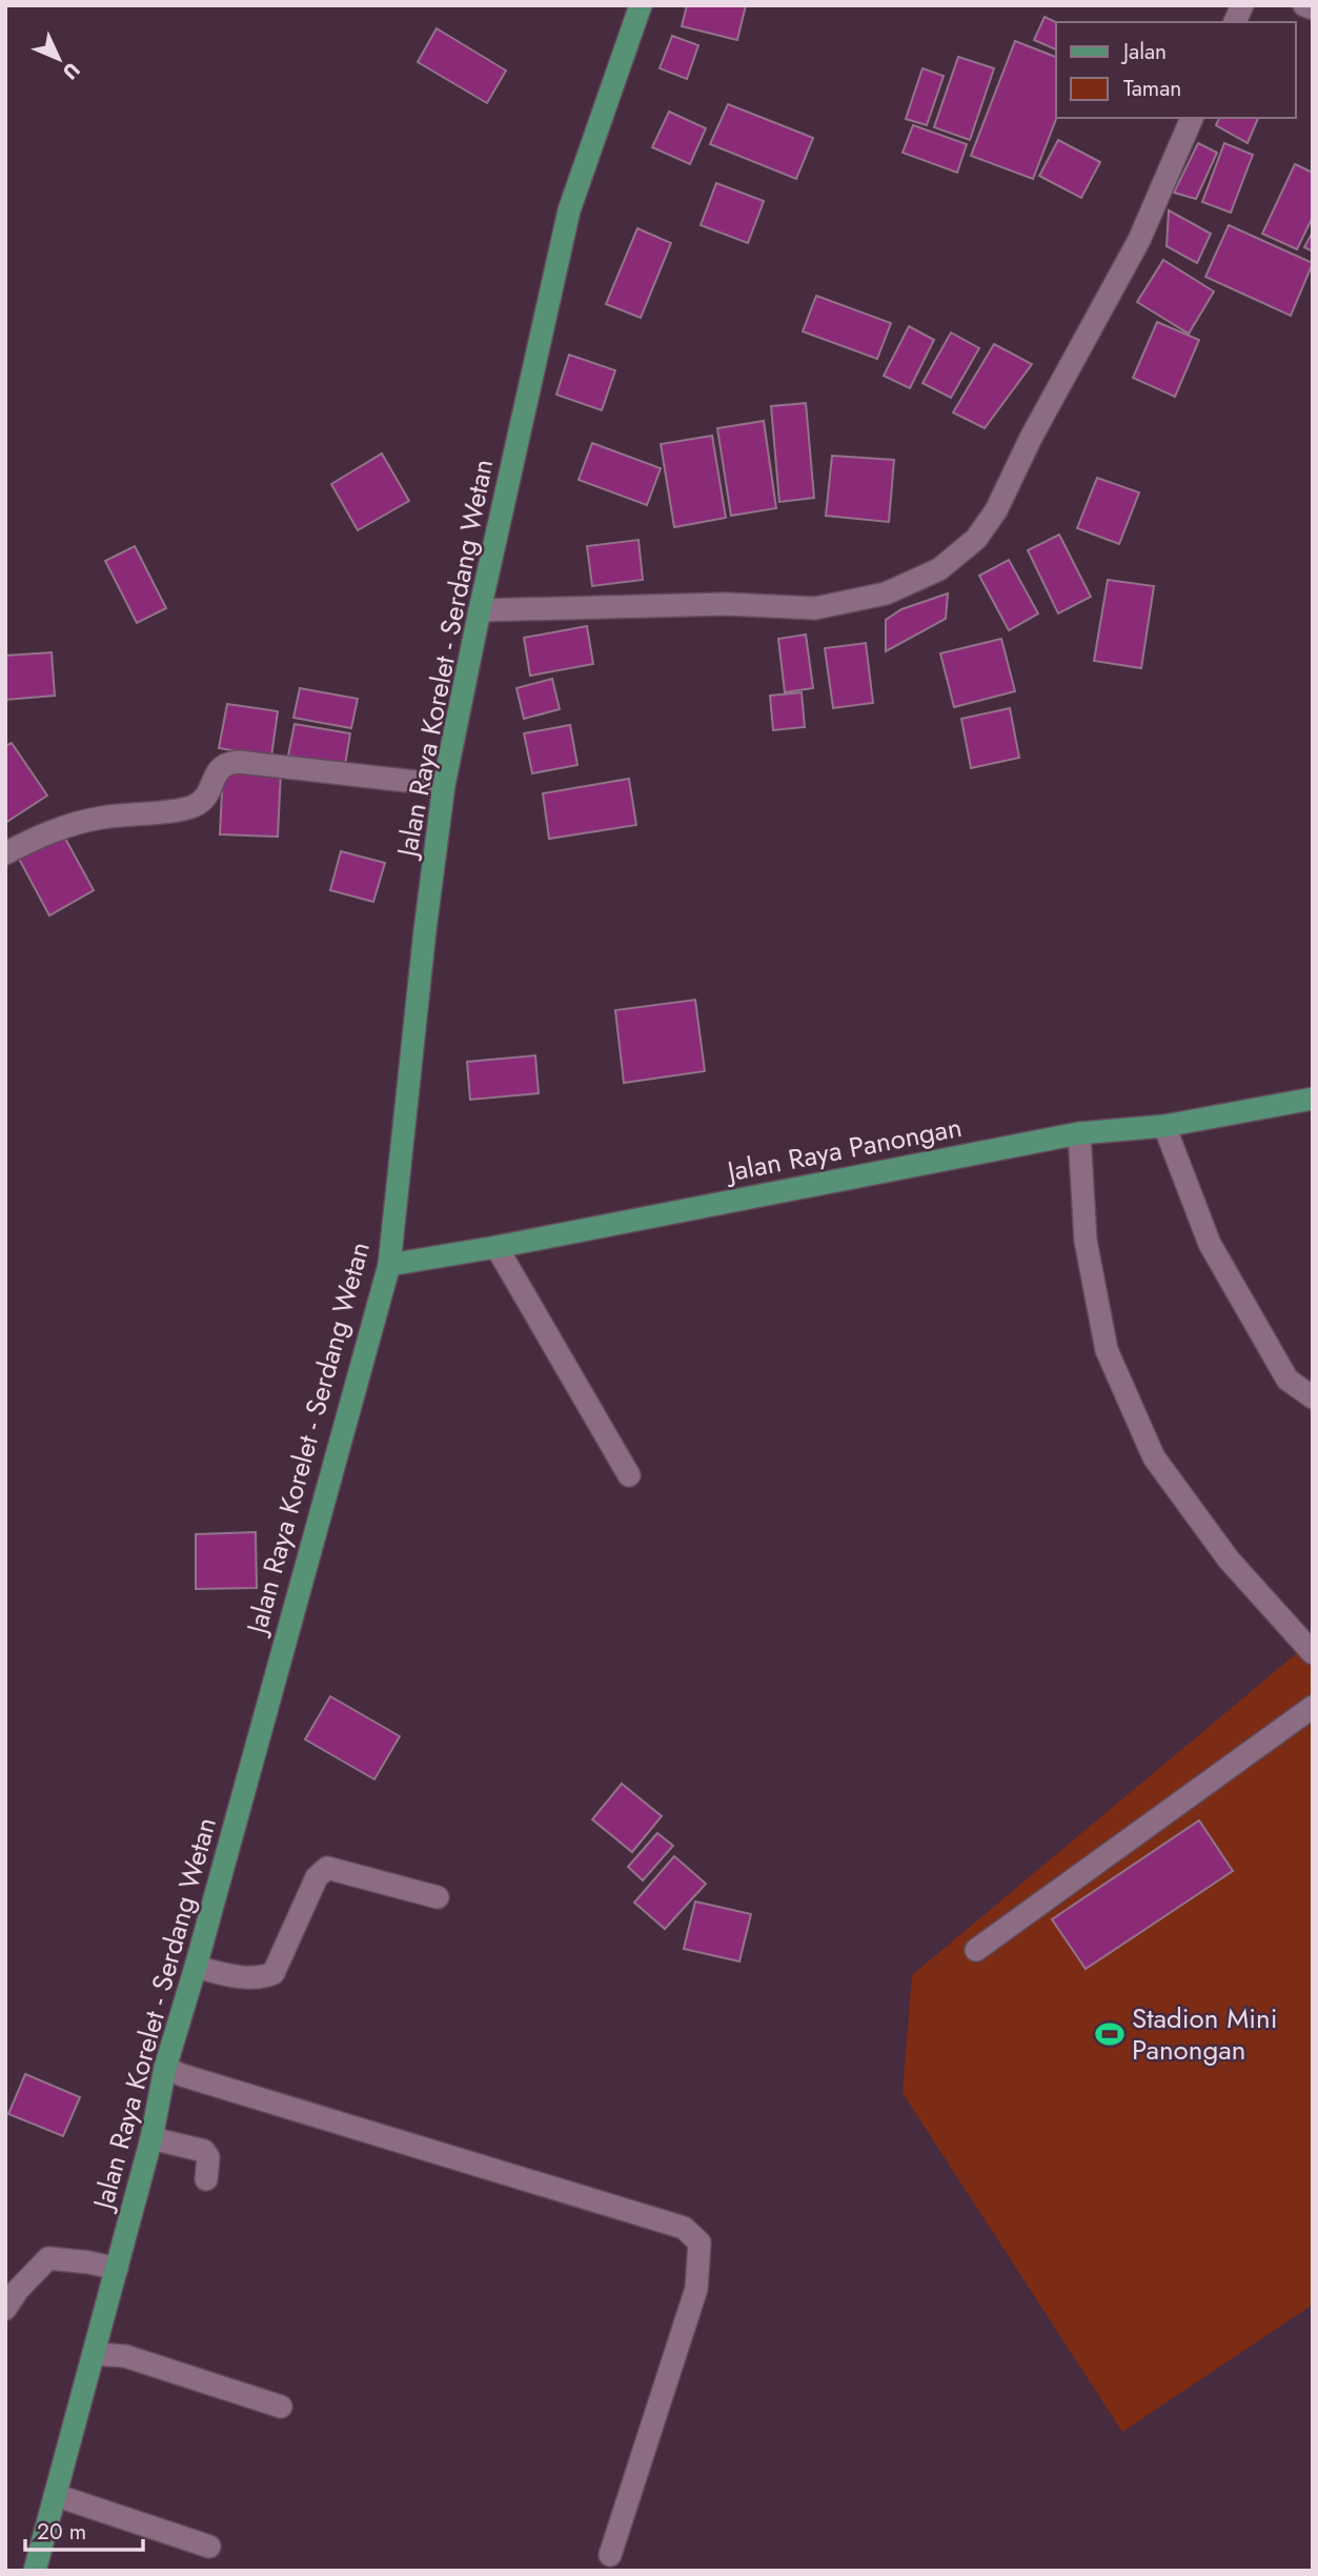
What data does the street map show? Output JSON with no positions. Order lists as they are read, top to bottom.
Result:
{
  "streets": {
    "main road": ["Jalan Raya Korelet - Serdang Wetan", "Jalan Raya Panongan"]
  },
  "crossings": [
    ["Jalan Raya Korelet - Serdang Wetan", "Jalan Raya Panongan"]
  ],
  "places": {
    "sports": ["Stadion Mini Panongan"]
  },
  "legend": ["Jalan", "Taman"],
  "scale_bar": "20 m",
  "north": "bottom right"
}
